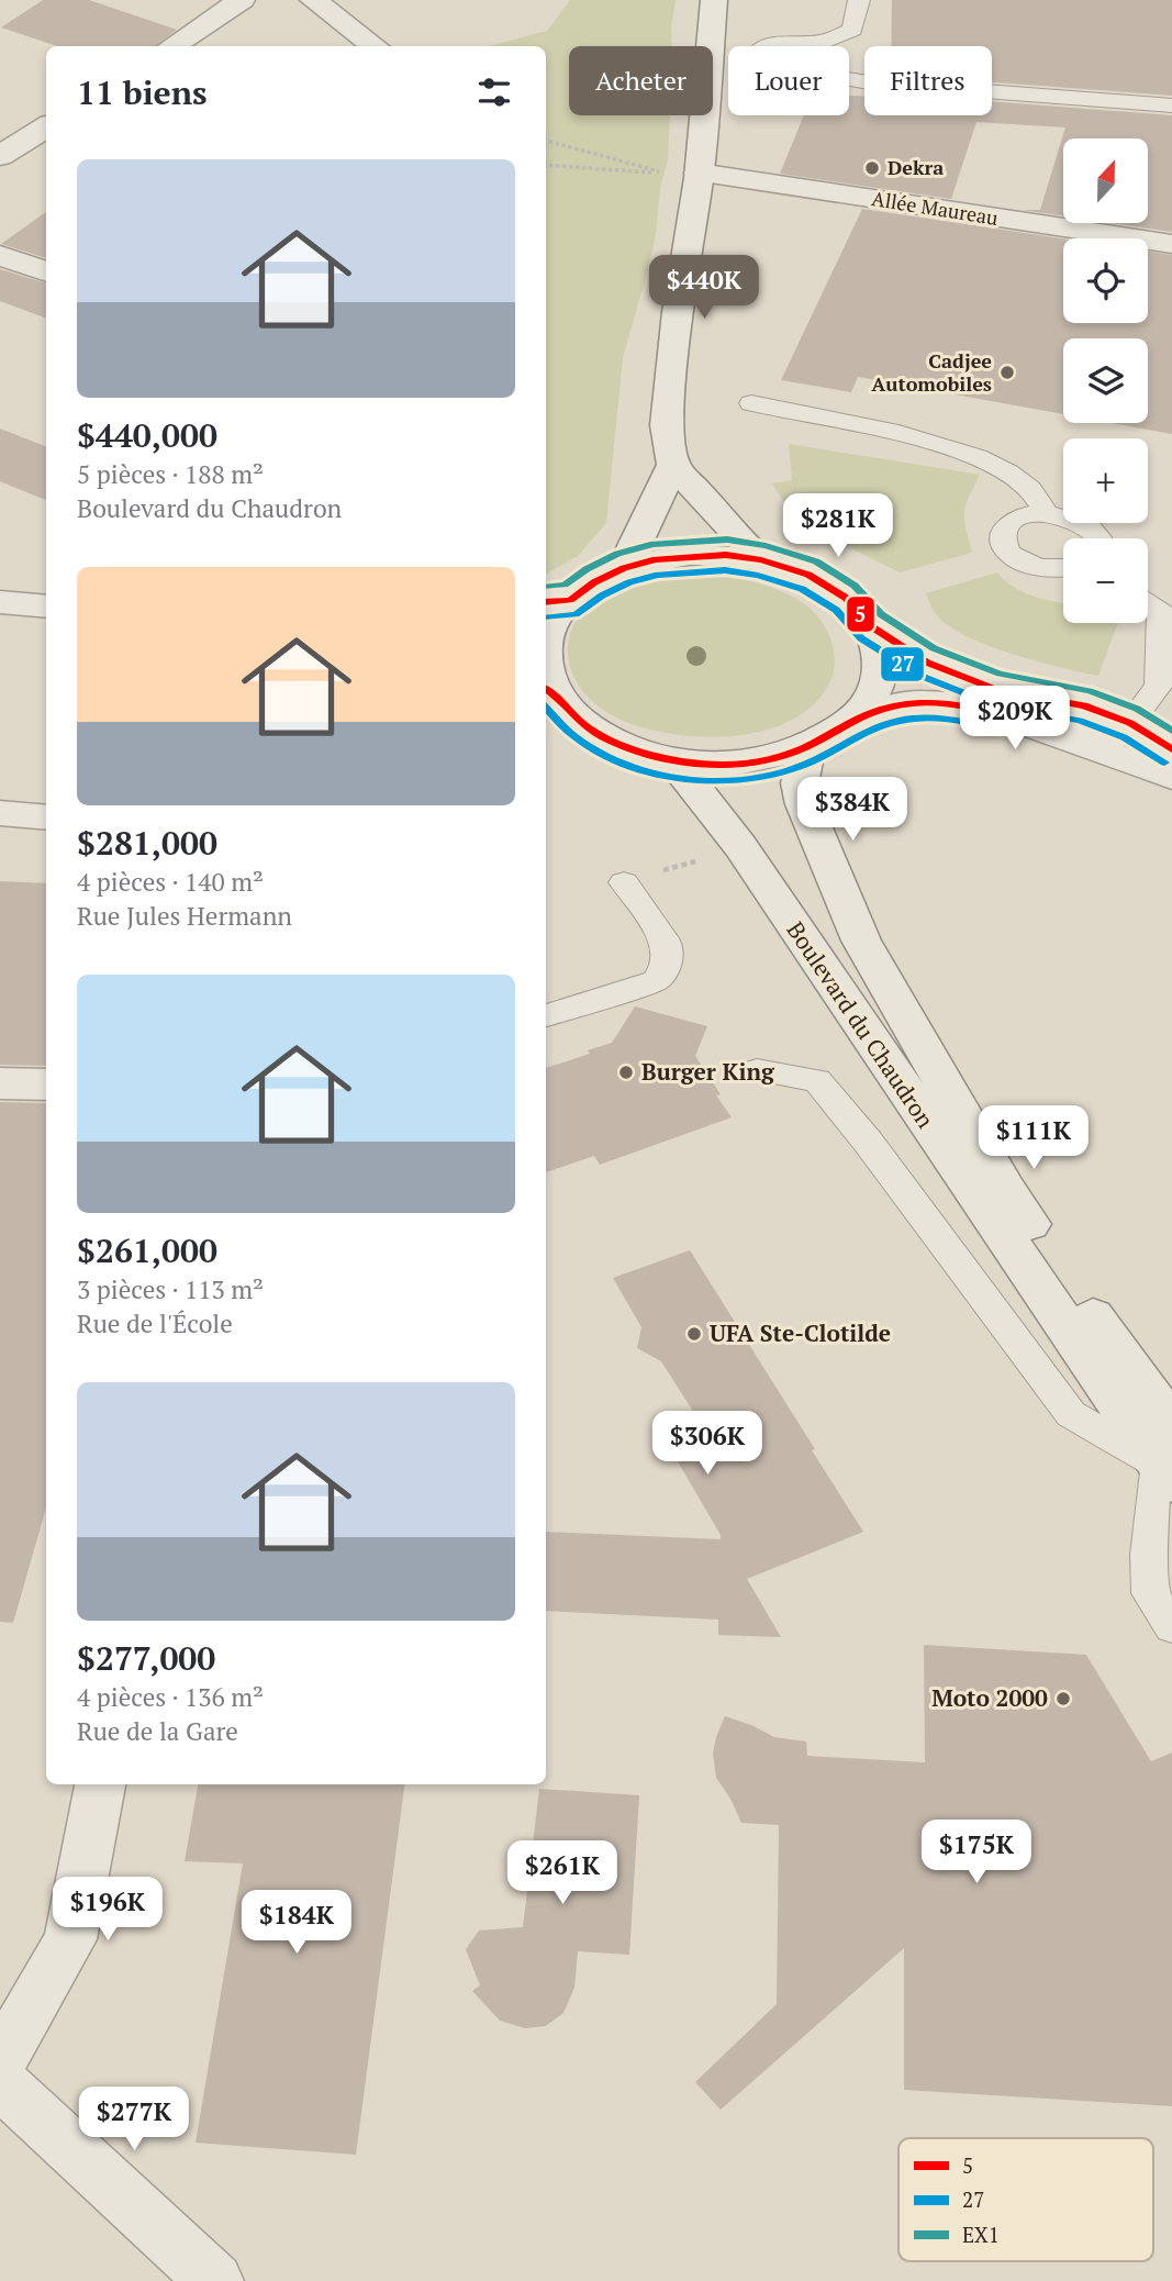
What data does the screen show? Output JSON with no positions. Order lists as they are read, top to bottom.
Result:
{
  "streets": {
    "main road": ["Allée Maureau", "Boulevard du Chaudron"]
  },
  "places": [
    "Dekra",
    "Cadjee Automobiles",
    "Burger King",
    "UFA Ste-Clotilde",
    "Moto 2000"
  ],
  "lines": ["transit line EX1", "transit line 5", "transit line 27"],
  "legend": ["5", "27", "EX1"],
  "north": "top",
  "page": {
    "chip": ["Acheter", "Louer", "Filtres"],
    "heading": "11 biens",
    "map_buttons": ["+", "−"],
    "list": [
      {
        "name": "$440,000",
        "note": "5 pièces · 188 m² · Boulevard du Chaudron"
      },
      {
        "name": "$281,000",
        "note": "4 pièces · 140 m² · Rue Jules Hermann"
      },
      {
        "name": "$261,000",
        "note": "3 pièces · 113 m² · Rue de l'École"
      },
      {
        "name": "$277,000",
        "note": "4 pièces · 136 m² · Rue de la Gare"
      }
    ],
    "price": [
      "$440K",
      "$281K",
      "$209K",
      "$384K",
      "$111K",
      "$306K",
      "$175K",
      "$261K",
      "$196K",
      "$184K",
      "$277K"
    ]
  }
}
